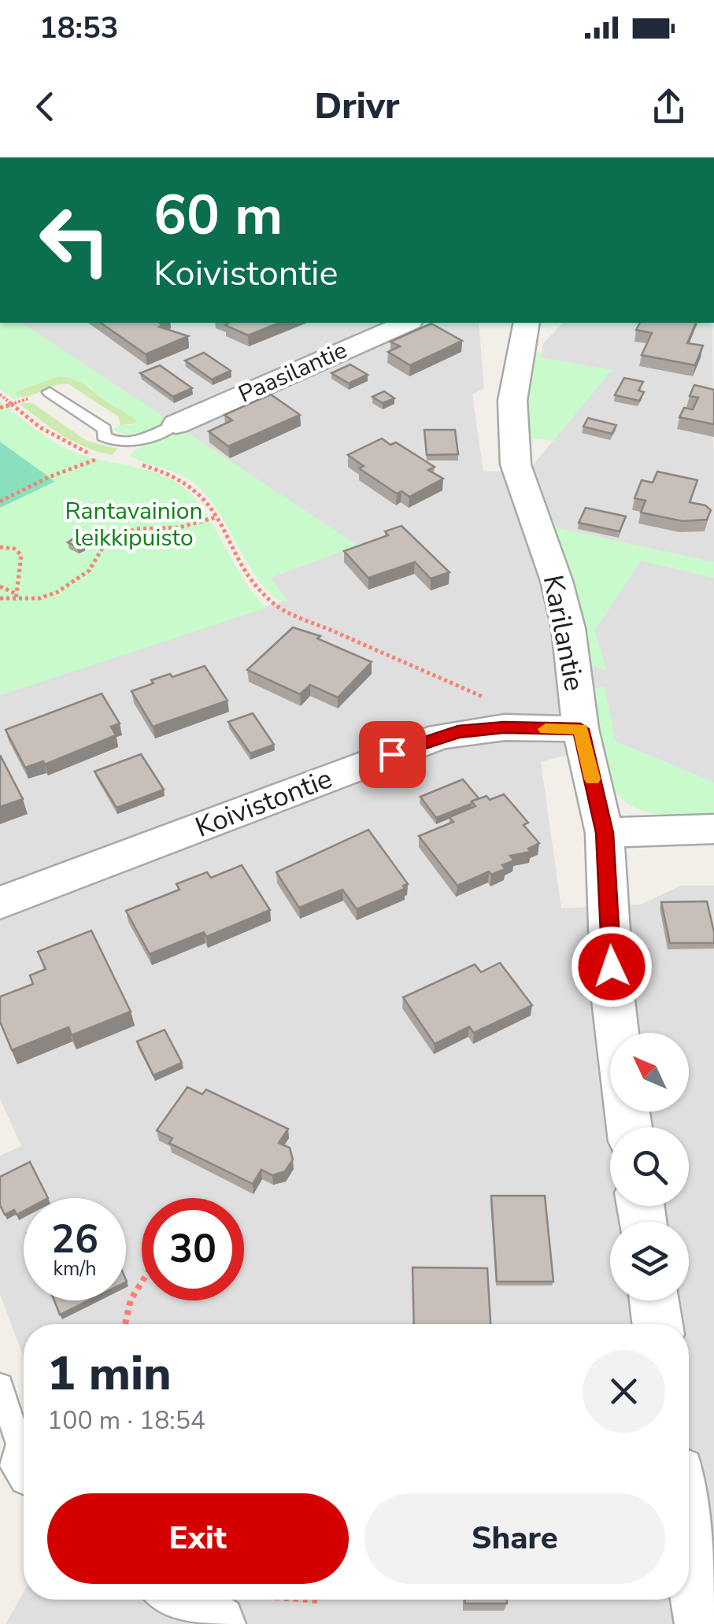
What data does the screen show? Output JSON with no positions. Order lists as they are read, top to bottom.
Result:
{
  "streets": {
    "street": ["Paasilantie", "Karilantie", "Koivistontie"]
  },
  "crossings": [
    ["Karilantie", "Koivistontie"]
  ],
  "parks": ["Rantavainion leikkipuisto"],
  "north": "top left",
  "page": {
    "status": "18:53",
    "header": "Drivr",
    "turn": ["60 m", "Koivistontie"],
    "speed": "26 km/h",
    "limit": "30",
    "heading": ["1 min", "100 m · 18:54"],
    "buttons": ["Exit", "Share"]
  }
}
